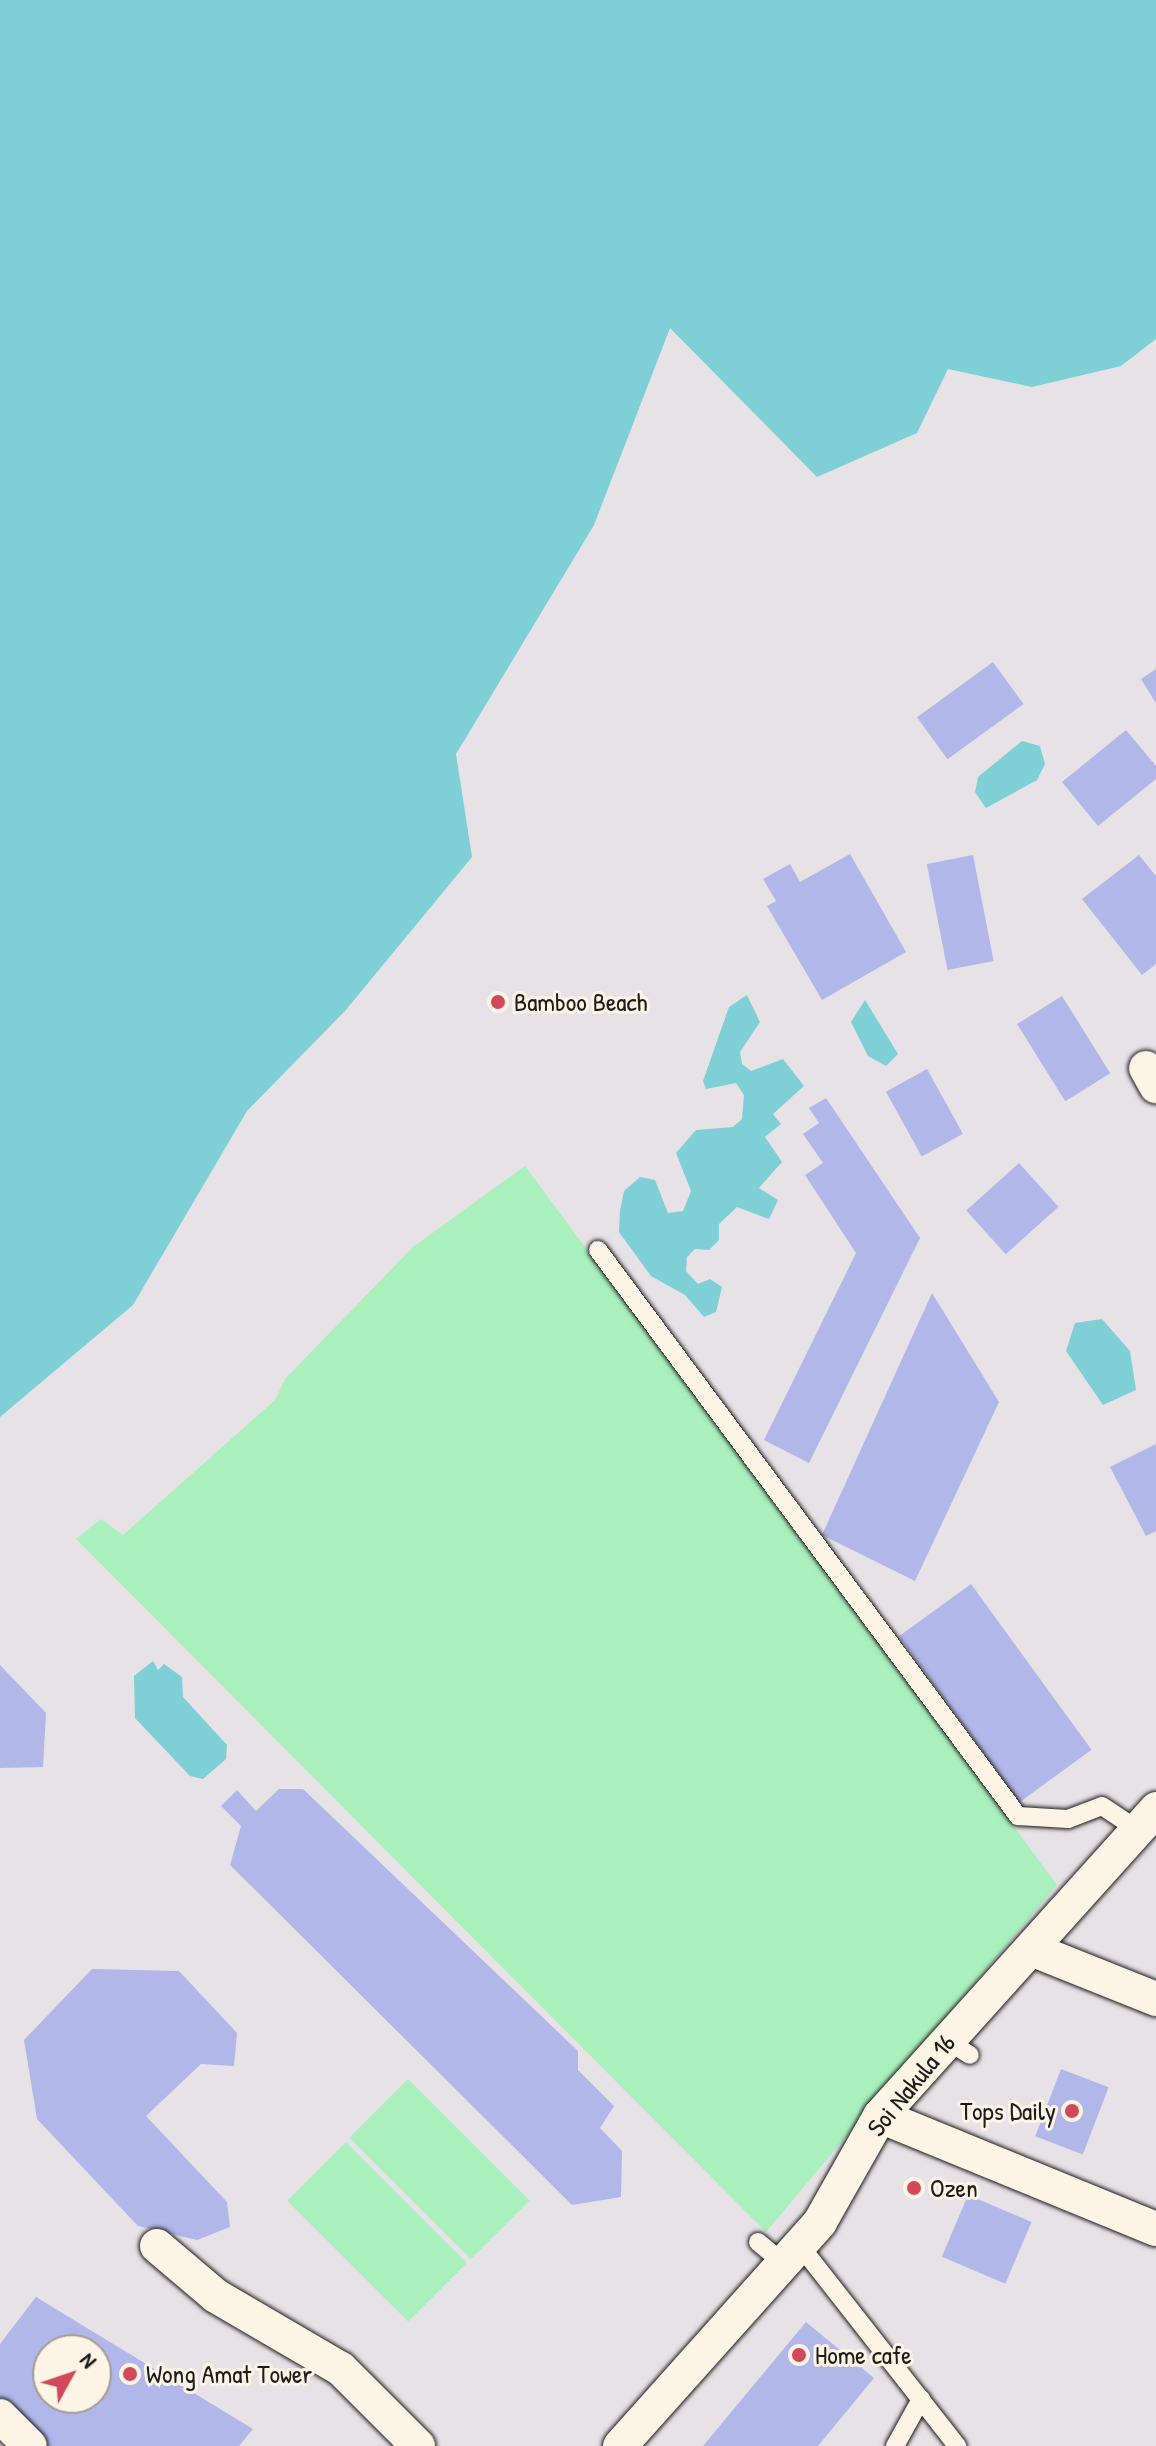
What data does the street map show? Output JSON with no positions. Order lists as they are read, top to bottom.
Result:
{
  "streets": {
    "street": ["Soi Nakula 16"]
  },
  "places": [
    "Bamboo Beach",
    "Tops Daily",
    "Ozen",
    "Home cafe",
    "Wong Amat Tower"
  ],
  "north": "top right"
}
